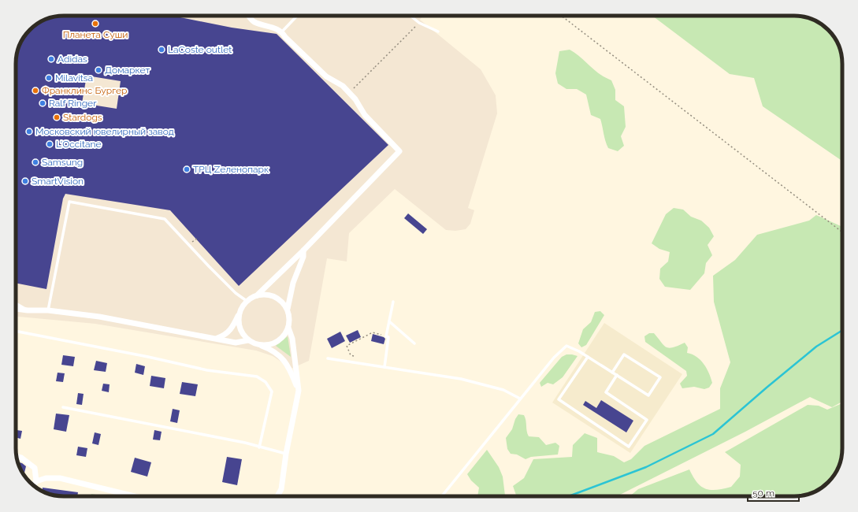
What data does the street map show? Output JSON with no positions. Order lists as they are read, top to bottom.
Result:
{
  "places": [
    "Планета Суши",
    "LaCoste outlet",
    "Adidas",
    "Домаркет",
    "Milavitsa",
    "Франклинс Бургер",
    "Ralf Ringer",
    "Stardogs",
    "Московский ювелирный завод",
    "L'Occitane",
    "Samsung",
    "ТРЦ Zеленопарк",
    "SmartVision"
  ],
  "scale_bar": "50 m"
}
